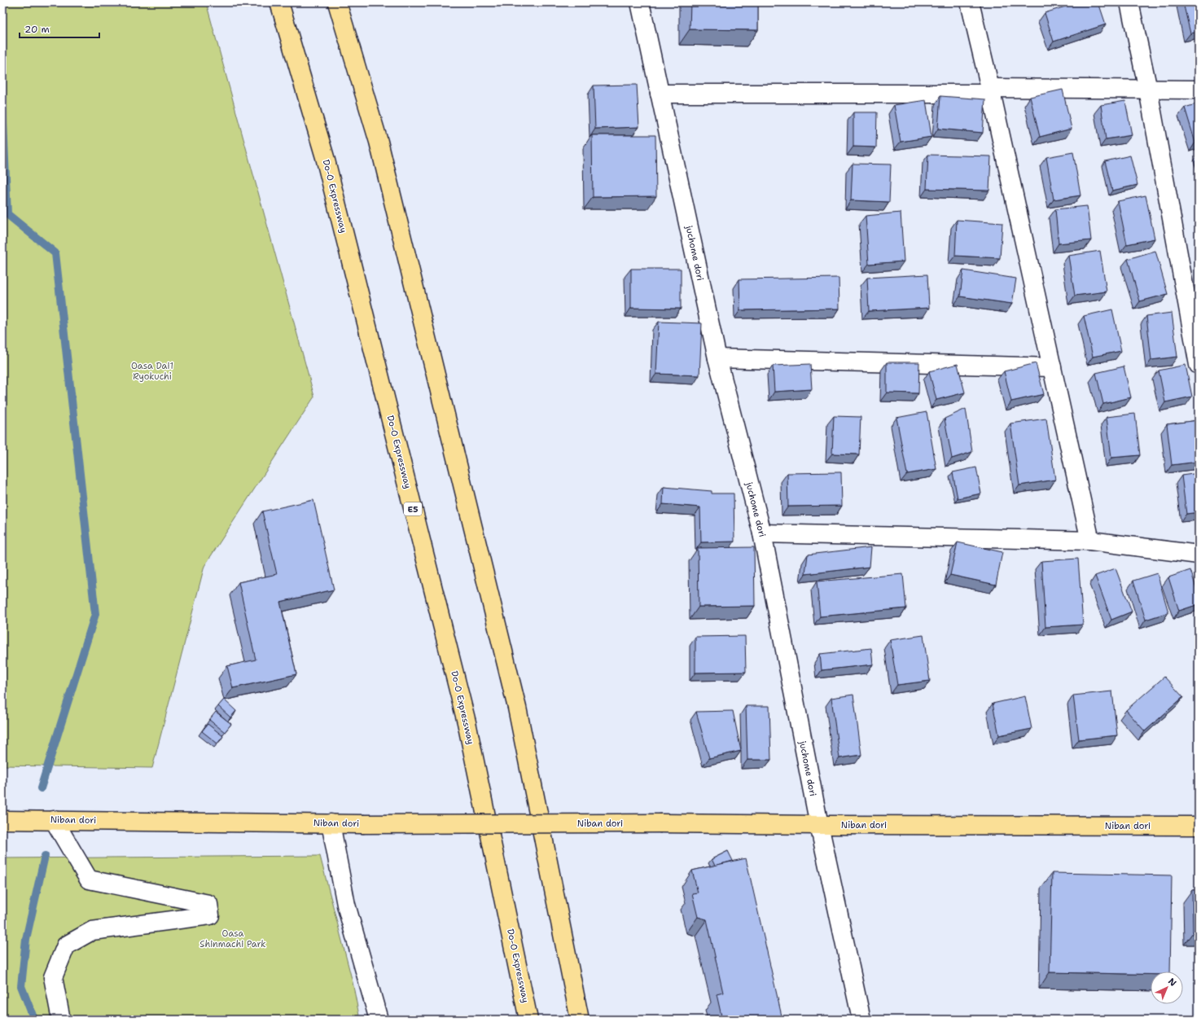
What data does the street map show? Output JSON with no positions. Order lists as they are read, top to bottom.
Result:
{
  "streets": {
    "main road": ["Do-O Expressway", "E5", "Niban dori"],
    "street": ["juchome dori"]
  },
  "crossings": [
    ["juchome dori", "Niban dori"]
  ],
  "parks": ["Oasa Dai1 Ryokuchi", "Oasa Shinmachi Park"],
  "scale_bar": "20 m",
  "north": "top right"
}
